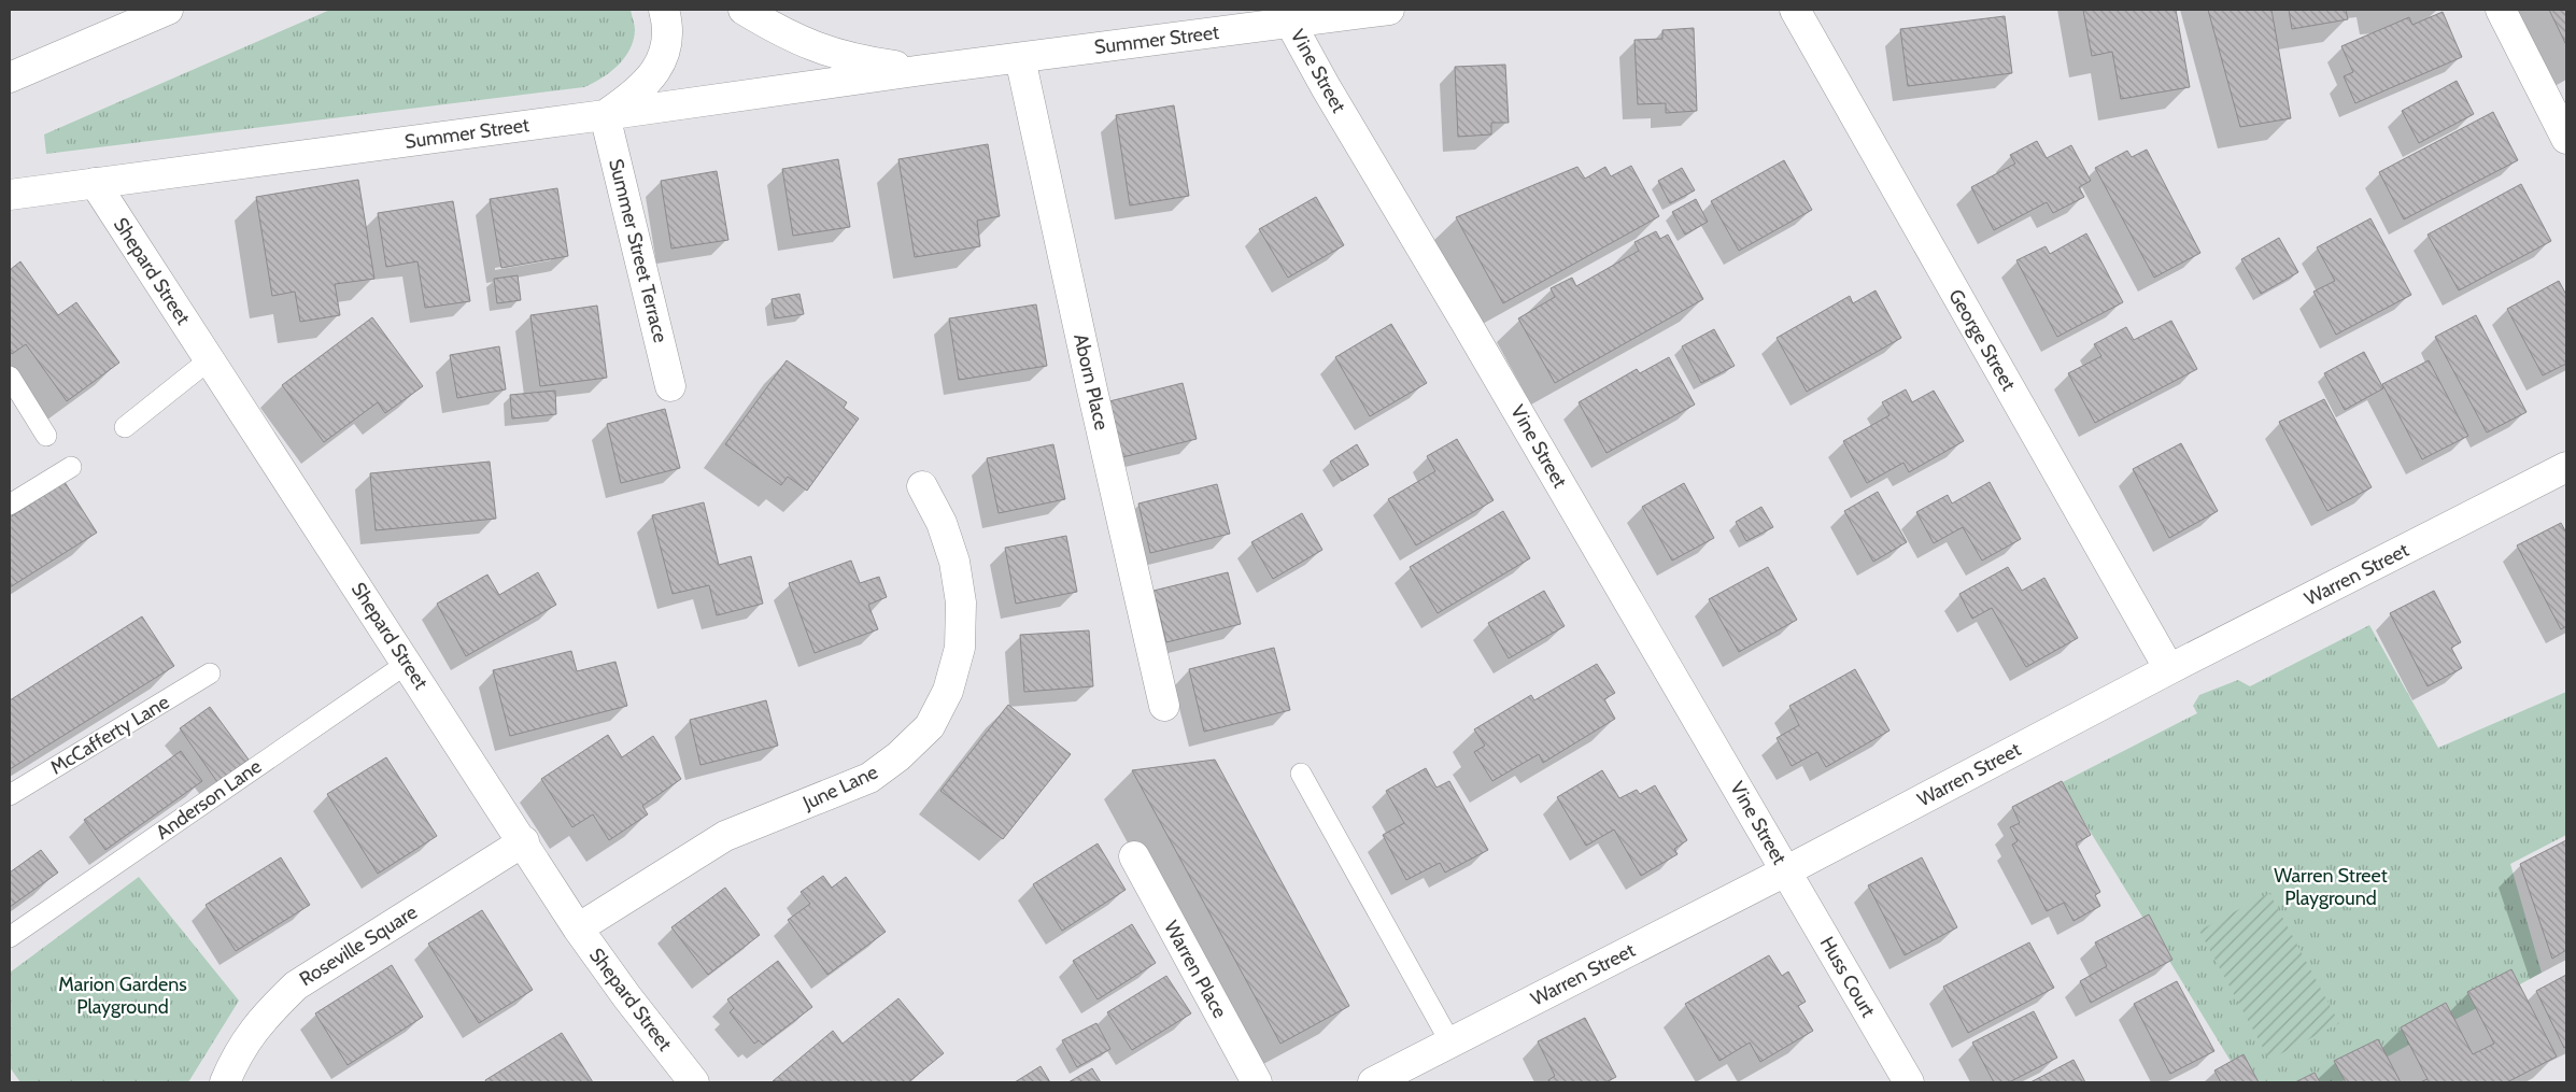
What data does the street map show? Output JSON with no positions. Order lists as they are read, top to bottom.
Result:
{
  "streets": {
    "street": [
      "Summer Street",
      "Vine Street",
      "Summer Street Terrace",
      "Shepard Street",
      "George Street",
      "Aborn Place",
      "Warren Street",
      "June Lane",
      "Roseville Square",
      "Warren Place",
      "Huss Court"
    ],
    "lane": ["McCafferty Lane", "Anderson Lane"]
  },
  "crossings": [
    ["Summer Street", "Vine Street"],
    ["Summer Street", "Summer Street Terrace"],
    ["Summer Street", "Shepard Street"],
    ["Summer Street", "Aborn Place"],
    ["Vine Street", "Warren Street"],
    ["Vine Street", "Huss Court"],
    ["Shepard Street", "June Lane"],
    ["Shepard Street", "Anderson Lane"],
    ["Shepard Street", "Roseville Square"],
    ["George Street", "Warren Street"],
    ["Warren Street", "Huss Court"]
  ],
  "parks": ["Warren Street Playground", "Marion Gardens Playground"]
}
